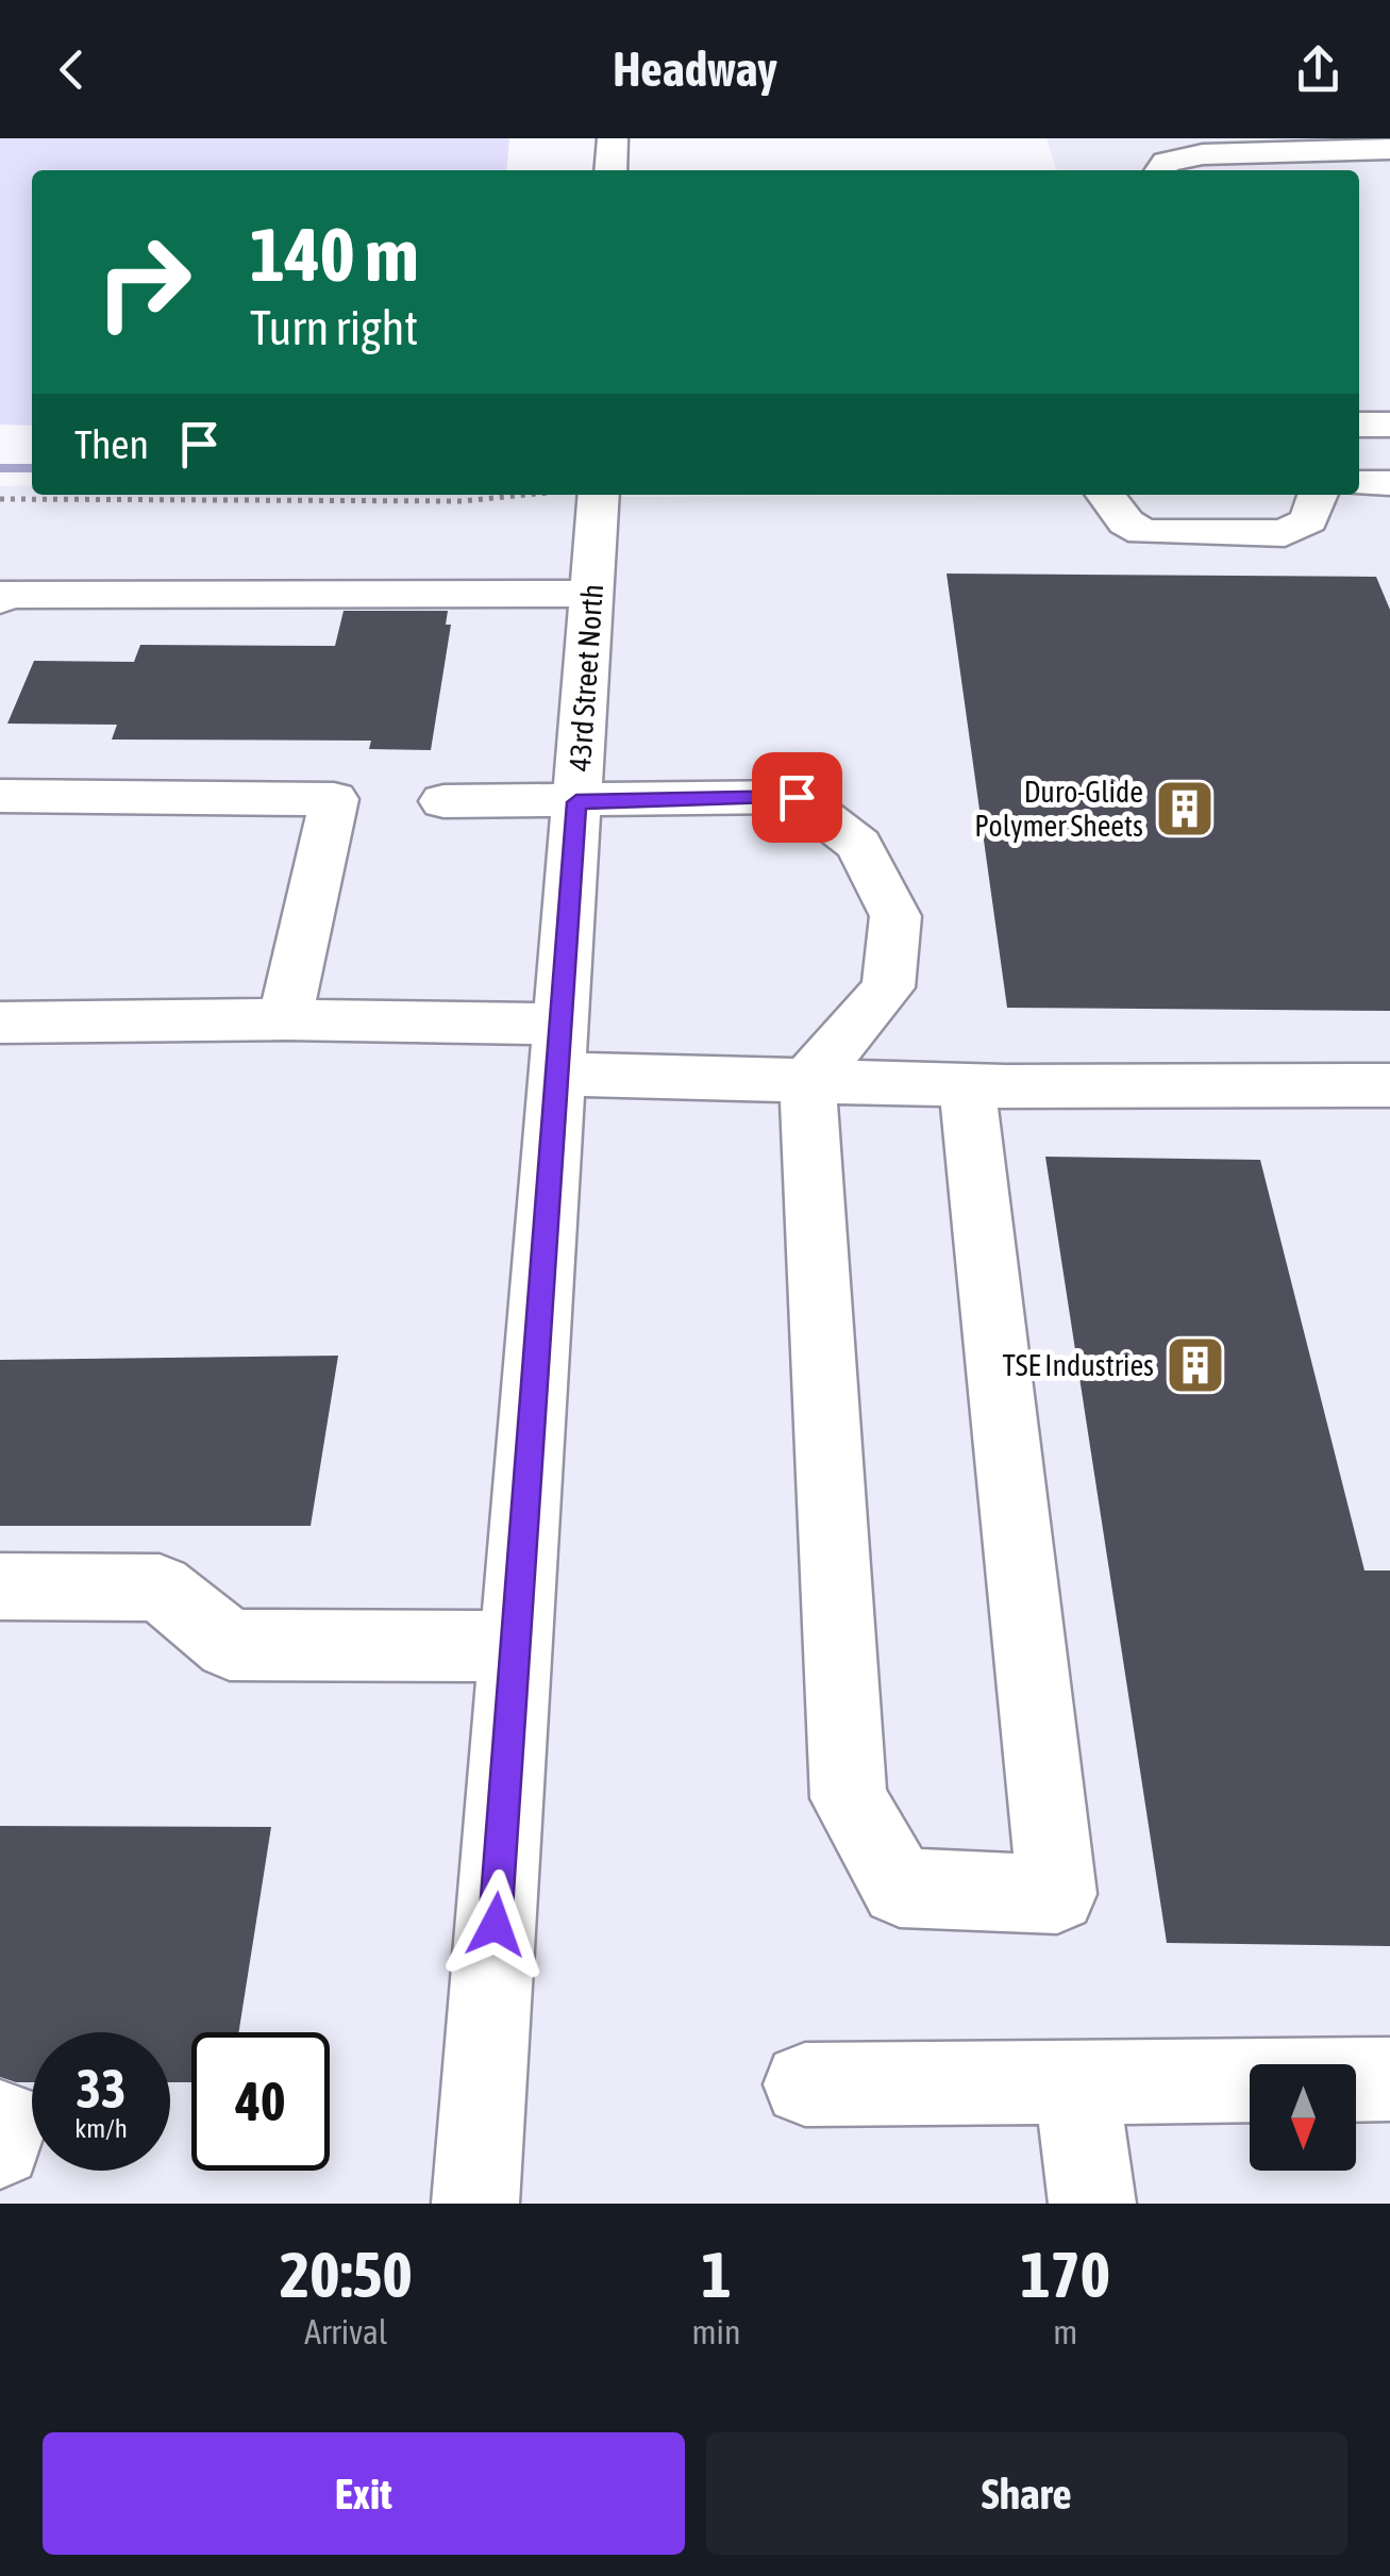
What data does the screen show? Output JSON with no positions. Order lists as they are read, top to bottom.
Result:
{
  "streets": {
    "street": ["43rd Street North"]
  },
  "places": {
    "building": ["Duro-Glide Polymer Sheets", "TSE Industries"]
  },
  "north": "bottom",
  "page": {
    "header": "Headway",
    "turn": ["140 m", "Turn right"],
    "then": "Then",
    "speed": "33 km/h",
    "limit": "40",
    "eta": [
      "20:50",
      "Arrival",
      "1",
      "min",
      "170",
      "m"
    ],
    "buttons": ["Exit", "Share"]
  }
}
